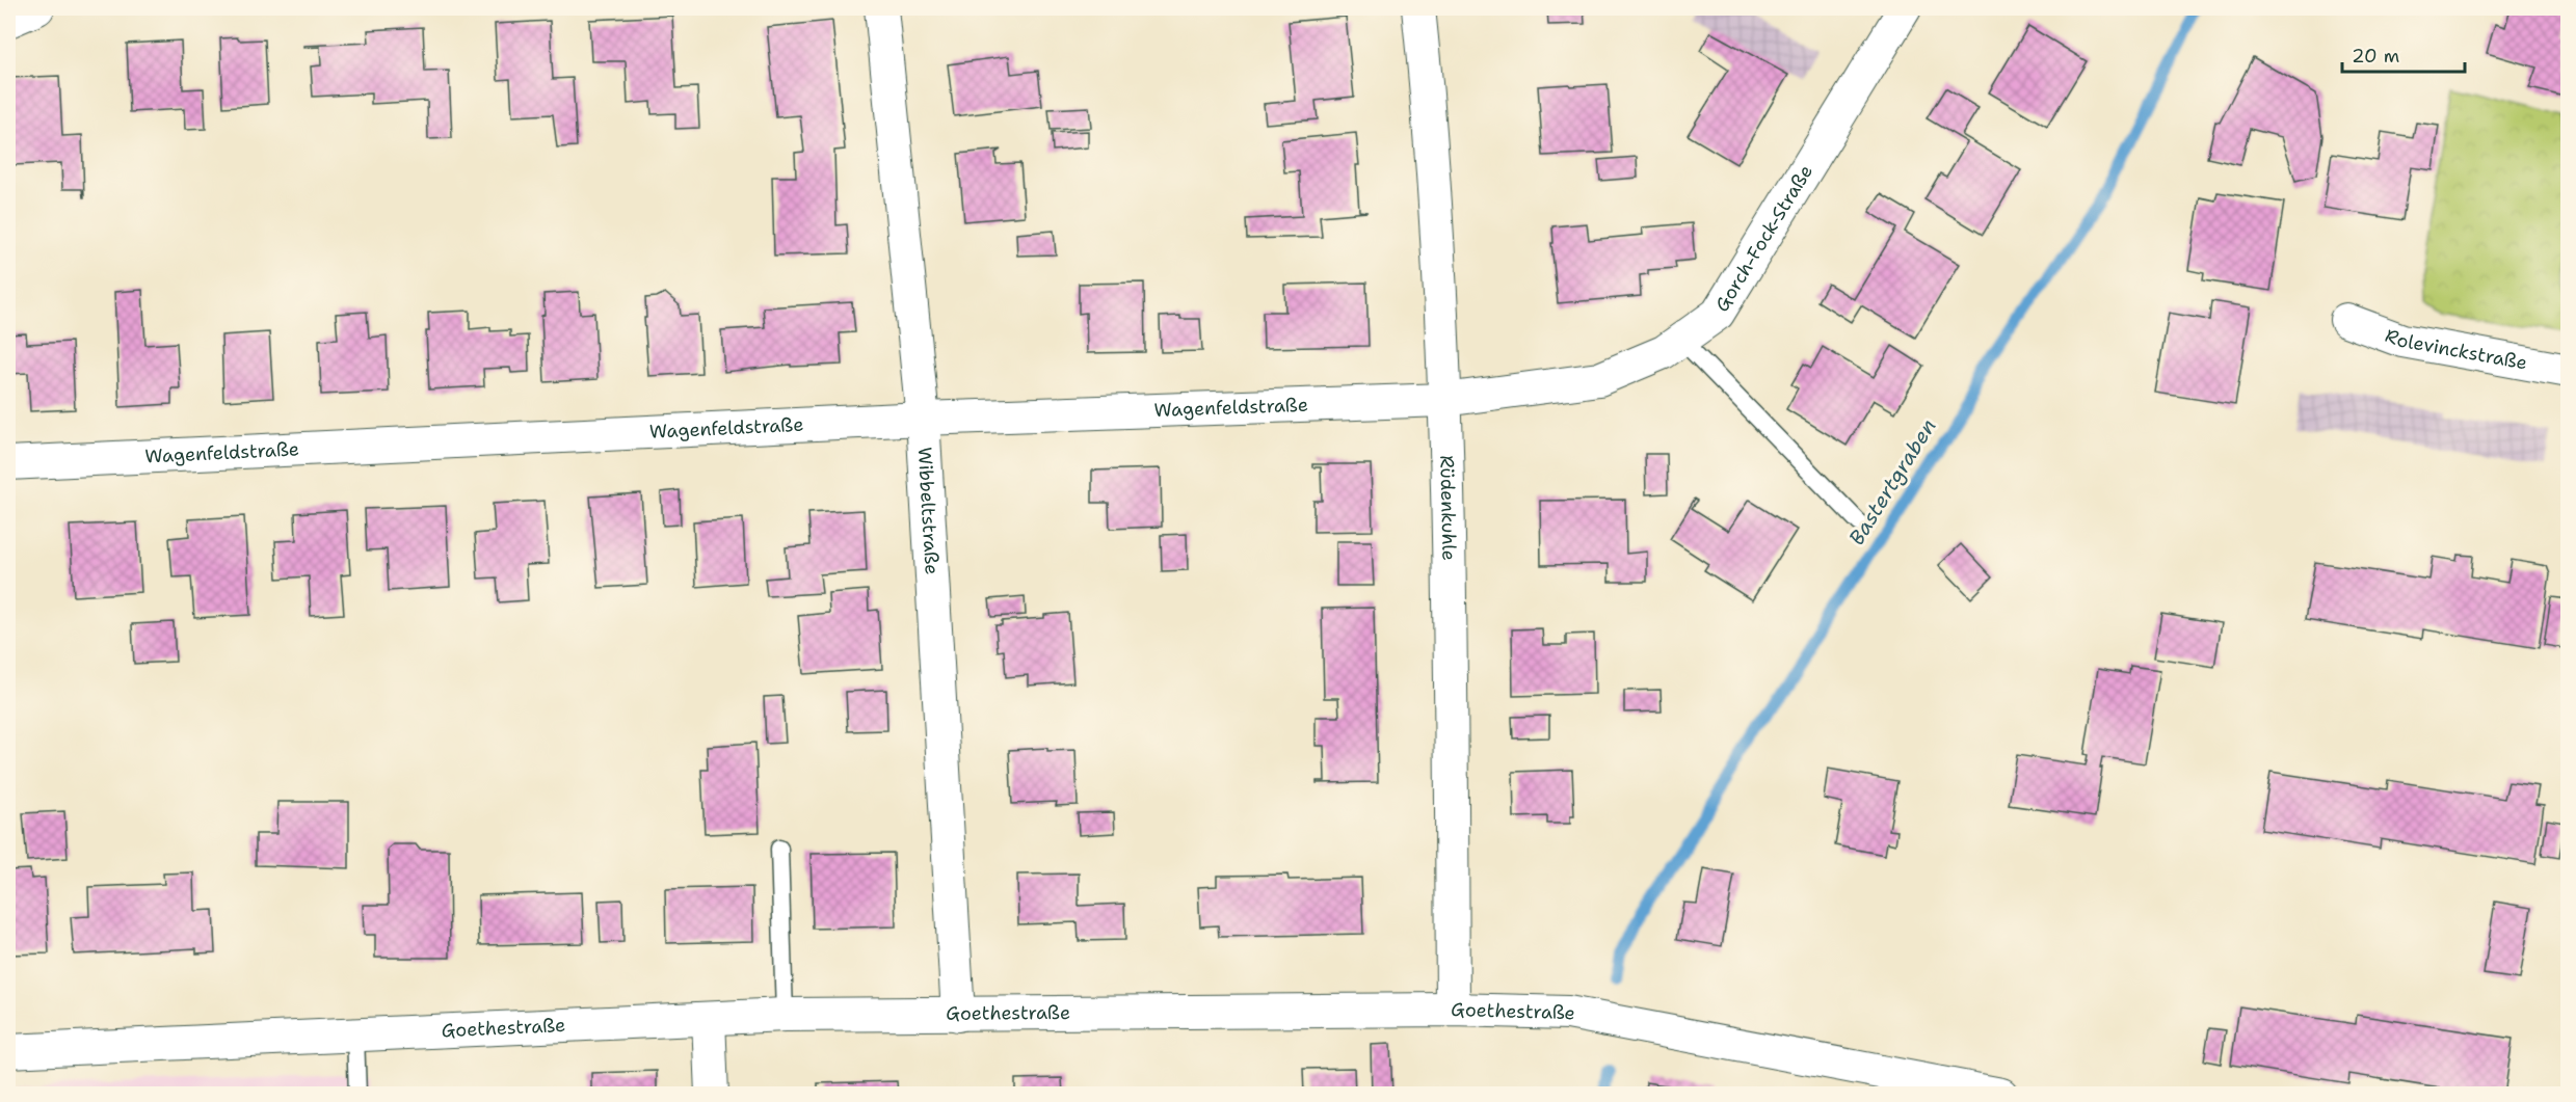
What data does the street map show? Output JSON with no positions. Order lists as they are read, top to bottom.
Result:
{
  "streets": {
    "street": [
      "Gorch-Fock-Straße",
      "Rolevinckstraße",
      "Wagenfeldstraße",
      "Rüdenkuhle",
      "Wibbeltstraße",
      "Goethestraße"
    ]
  },
  "crossings": [
    ["Gorch-Fock-Straße", "Wagenfeldstraße"],
    ["Gorch-Fock-Straße", "Rüdenkuhle"],
    ["Wagenfeldstraße", "Rüdenkuhle"],
    ["Wagenfeldstraße", "Wibbeltstraße"],
    ["Rüdenkuhle", "Goethestraße"],
    ["Wibbeltstraße", "Goethestraße"]
  ],
  "water": ["Bastertgraben"],
  "scale_bar": "20 m"
}
